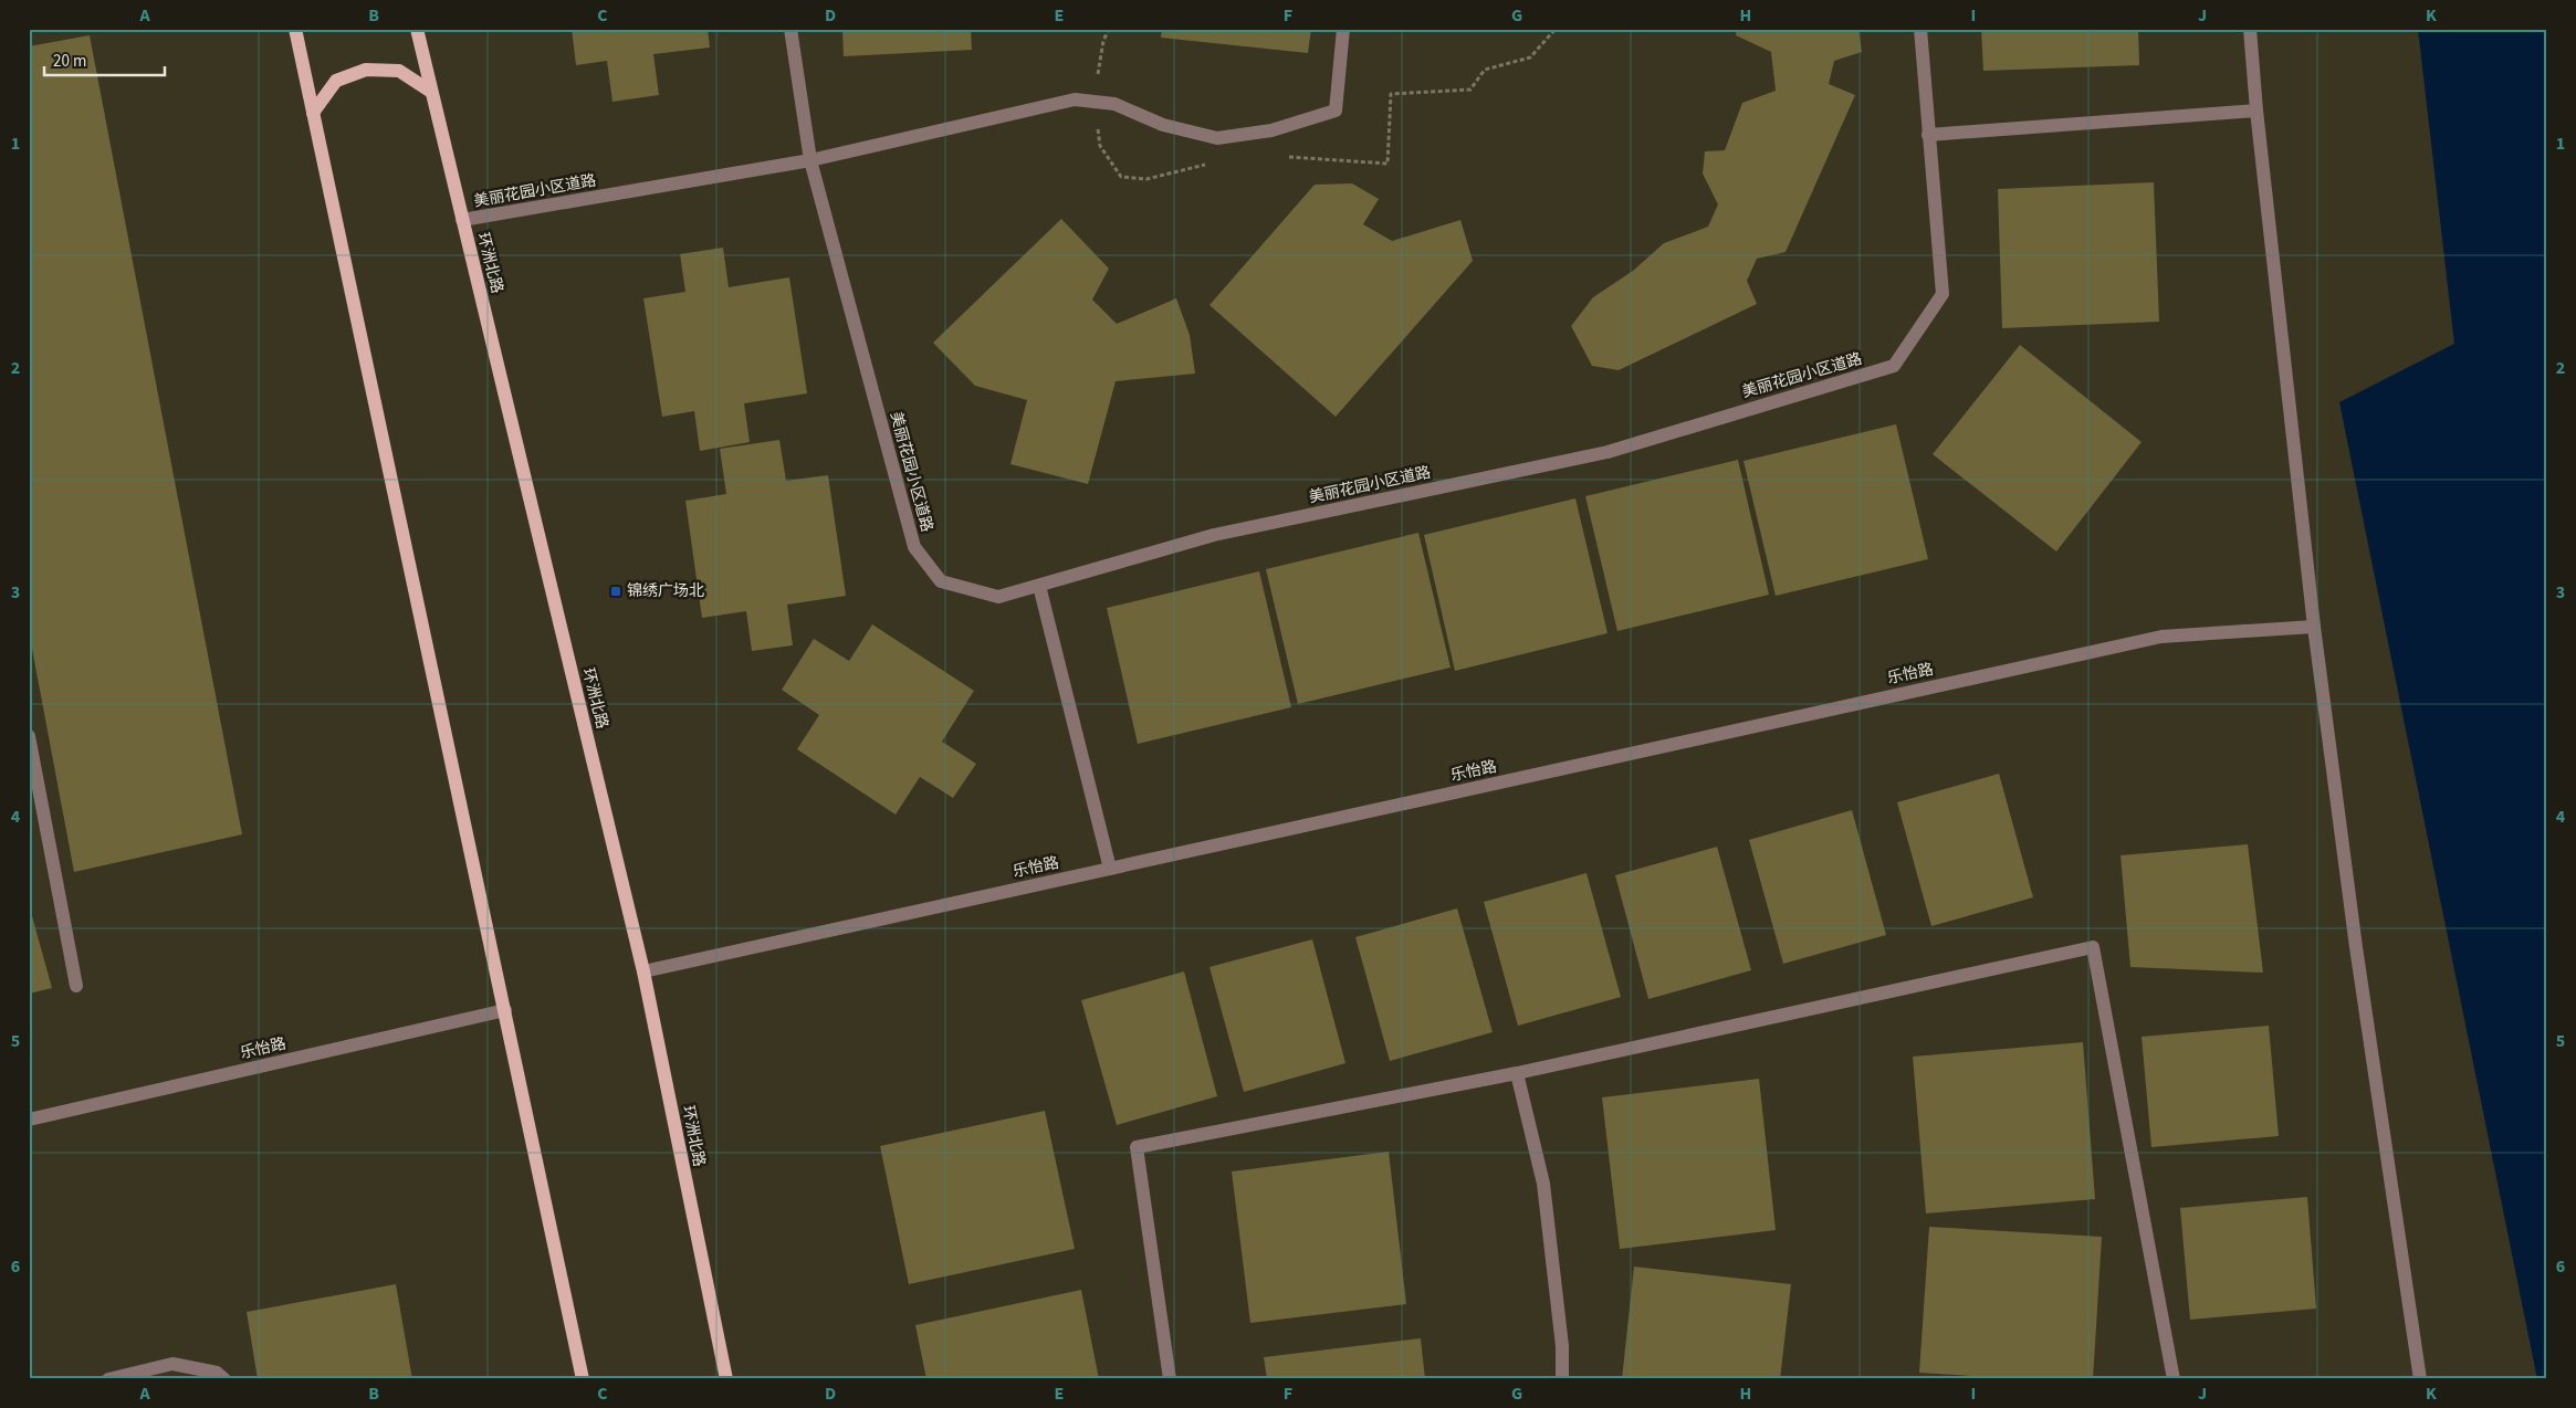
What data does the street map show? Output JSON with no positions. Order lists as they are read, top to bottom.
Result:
{
  "streets": {
    "main road": ["环洲北路"],
    "street": ["美丽花园小区道路", "乐怡路"]
  },
  "crossings": [
    ["美丽花园小区道路", "环洲北路"],
    ["环洲北路", "乐怡路"]
  ],
  "places": {
    "transit": ["锦绣广场北"]
  },
  "scale_bar": "20 m",
  "grid": {
    "columns": [
      "A",
      "B",
      "C",
      "D",
      "E",
      "F",
      "G",
      "H",
      "I",
      "J",
      "K"
    ],
    "rows": [
      "1",
      "2",
      "3",
      "4",
      "5",
      "6"
    ]
  }
}
